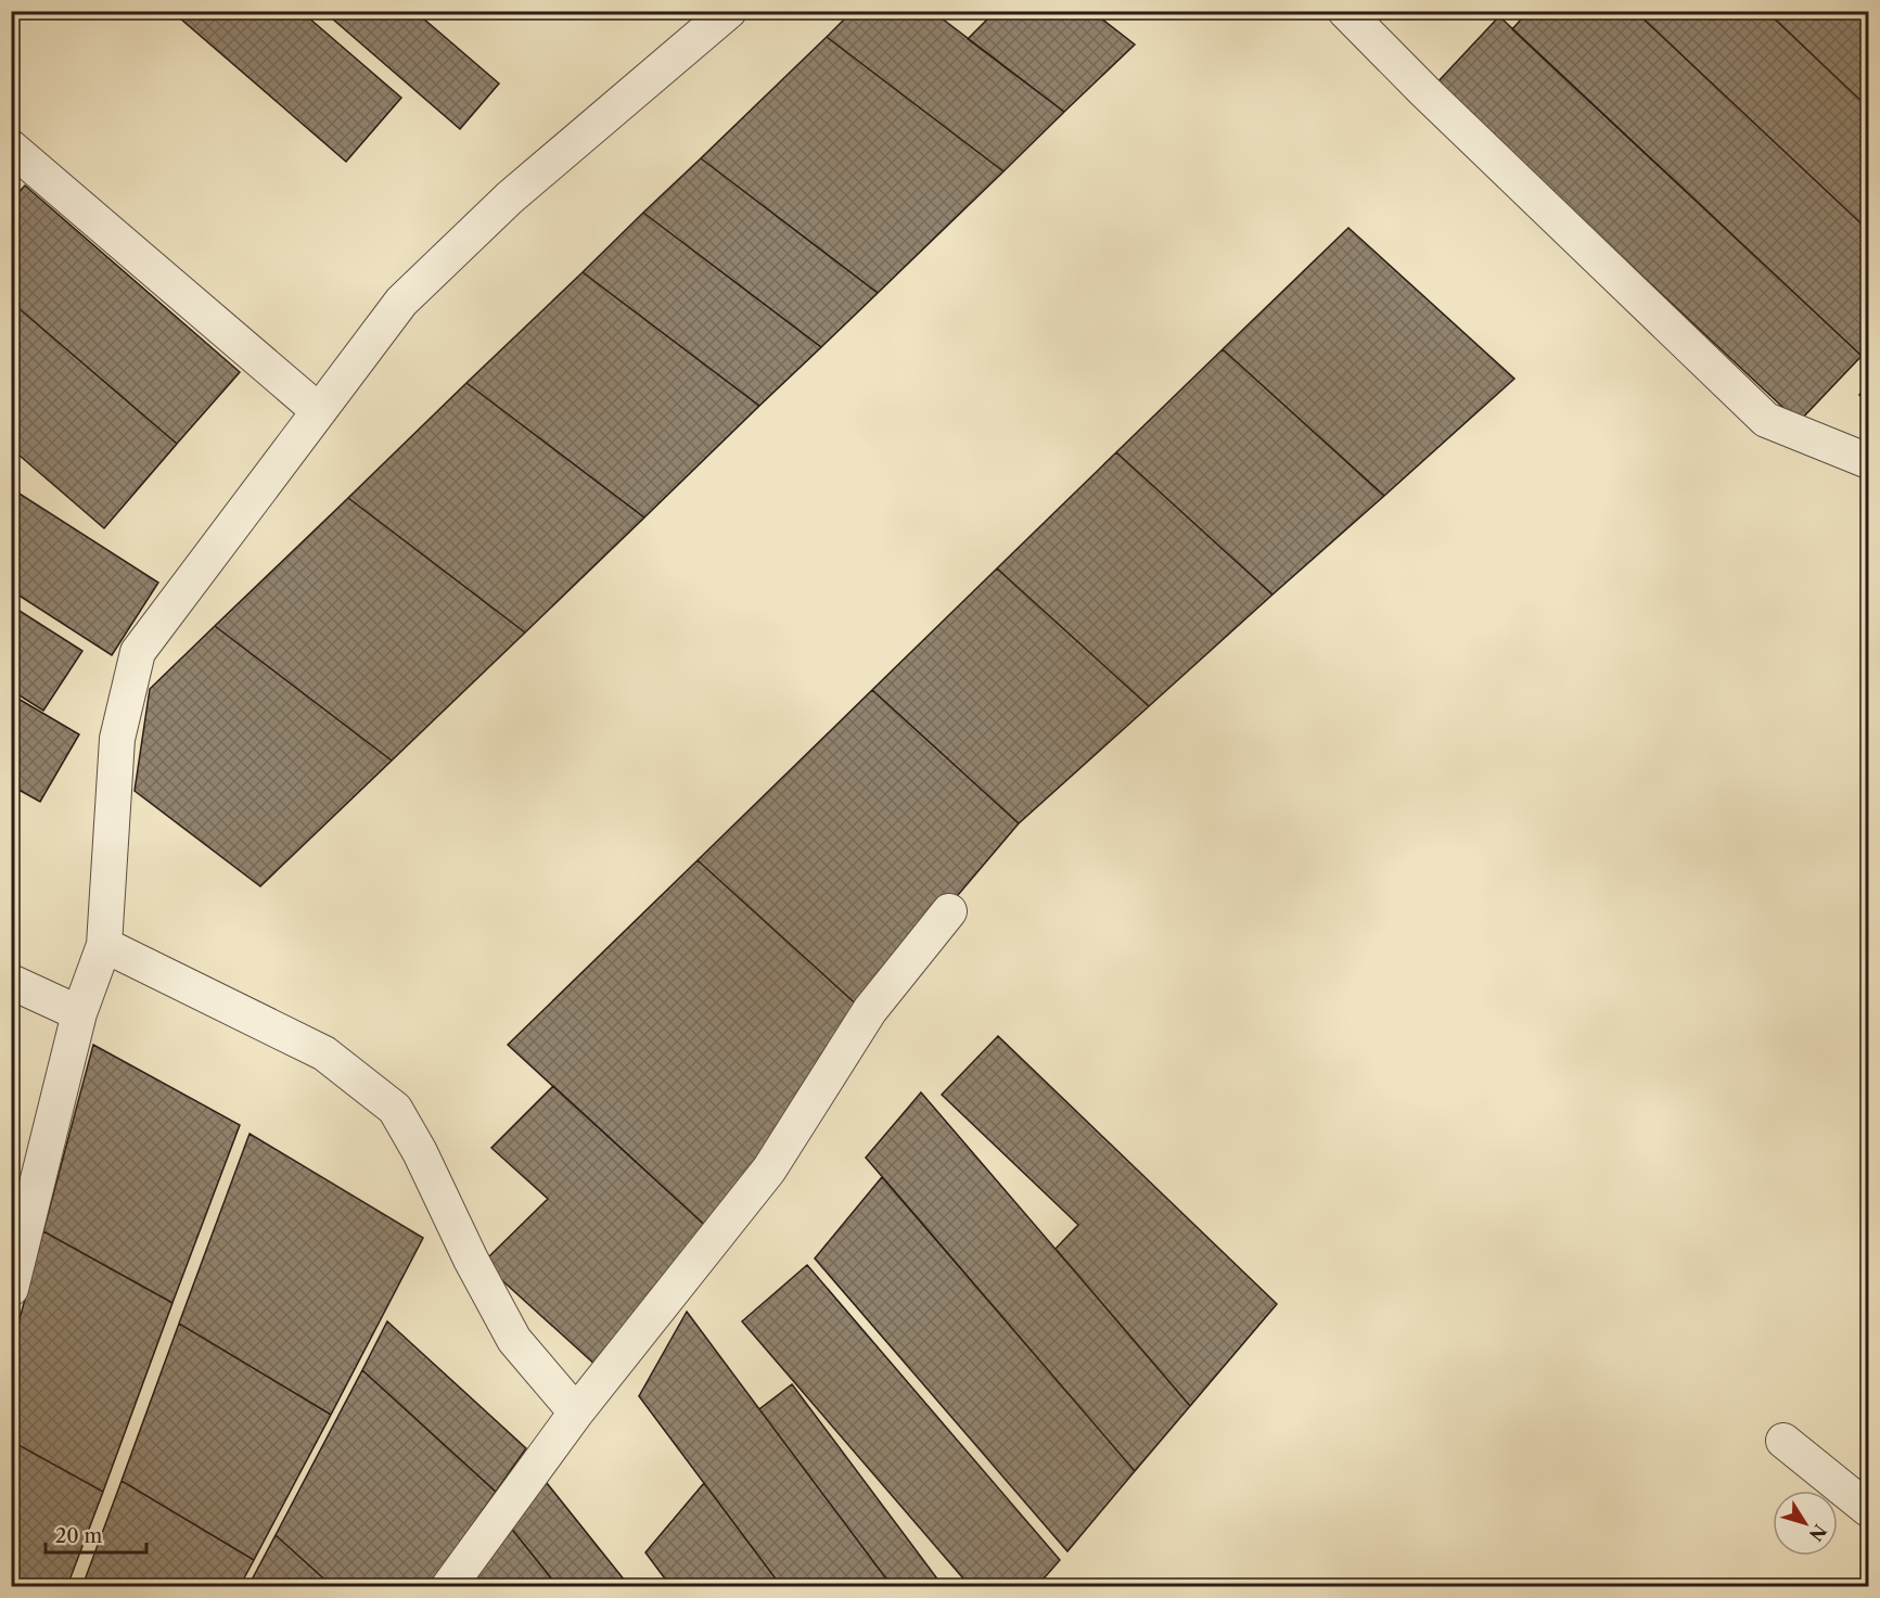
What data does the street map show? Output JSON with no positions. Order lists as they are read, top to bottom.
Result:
{
  "scale_bar": "20 m",
  "north": "bottom right"
}
